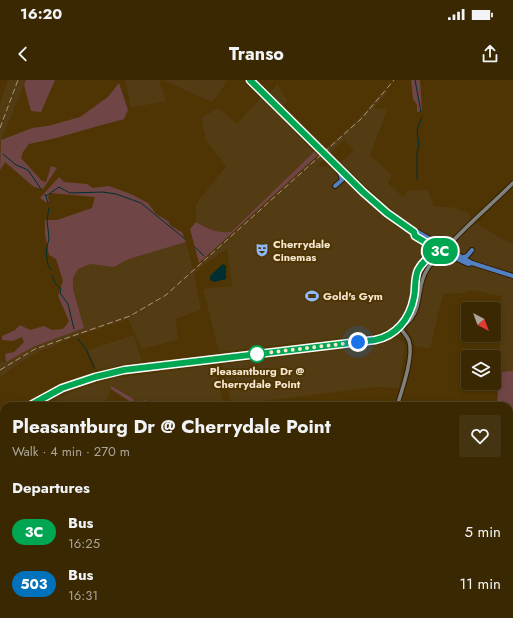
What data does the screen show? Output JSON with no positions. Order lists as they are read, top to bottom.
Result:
{
  "places": {
    "theatre": ["Cherrydale Cinemas"],
    "sports": ["Gold's Gym"],
    "other": ["Pleasantburg Dr @ Cherrydale Point"]
  },
  "lines": ["bus line 3C"],
  "north": "bottom right",
  "page": {
    "status": "16:20",
    "header": "Transo",
    "on_map": "3C",
    "heading": [
      ["Pleasantburg Dr @ Cherrydale Point", "Walk · 4 min · 270 m"],
      "Departures"
    ],
    "list": [
      {
        "mark": "3C",
        "name": "Bus",
        "note": "16:25",
        "value": "5 min"
      },
      {
        "mark": "503",
        "name": "Bus",
        "note": "16:31",
        "value": "11 min"
      }
    ]
  }
}
